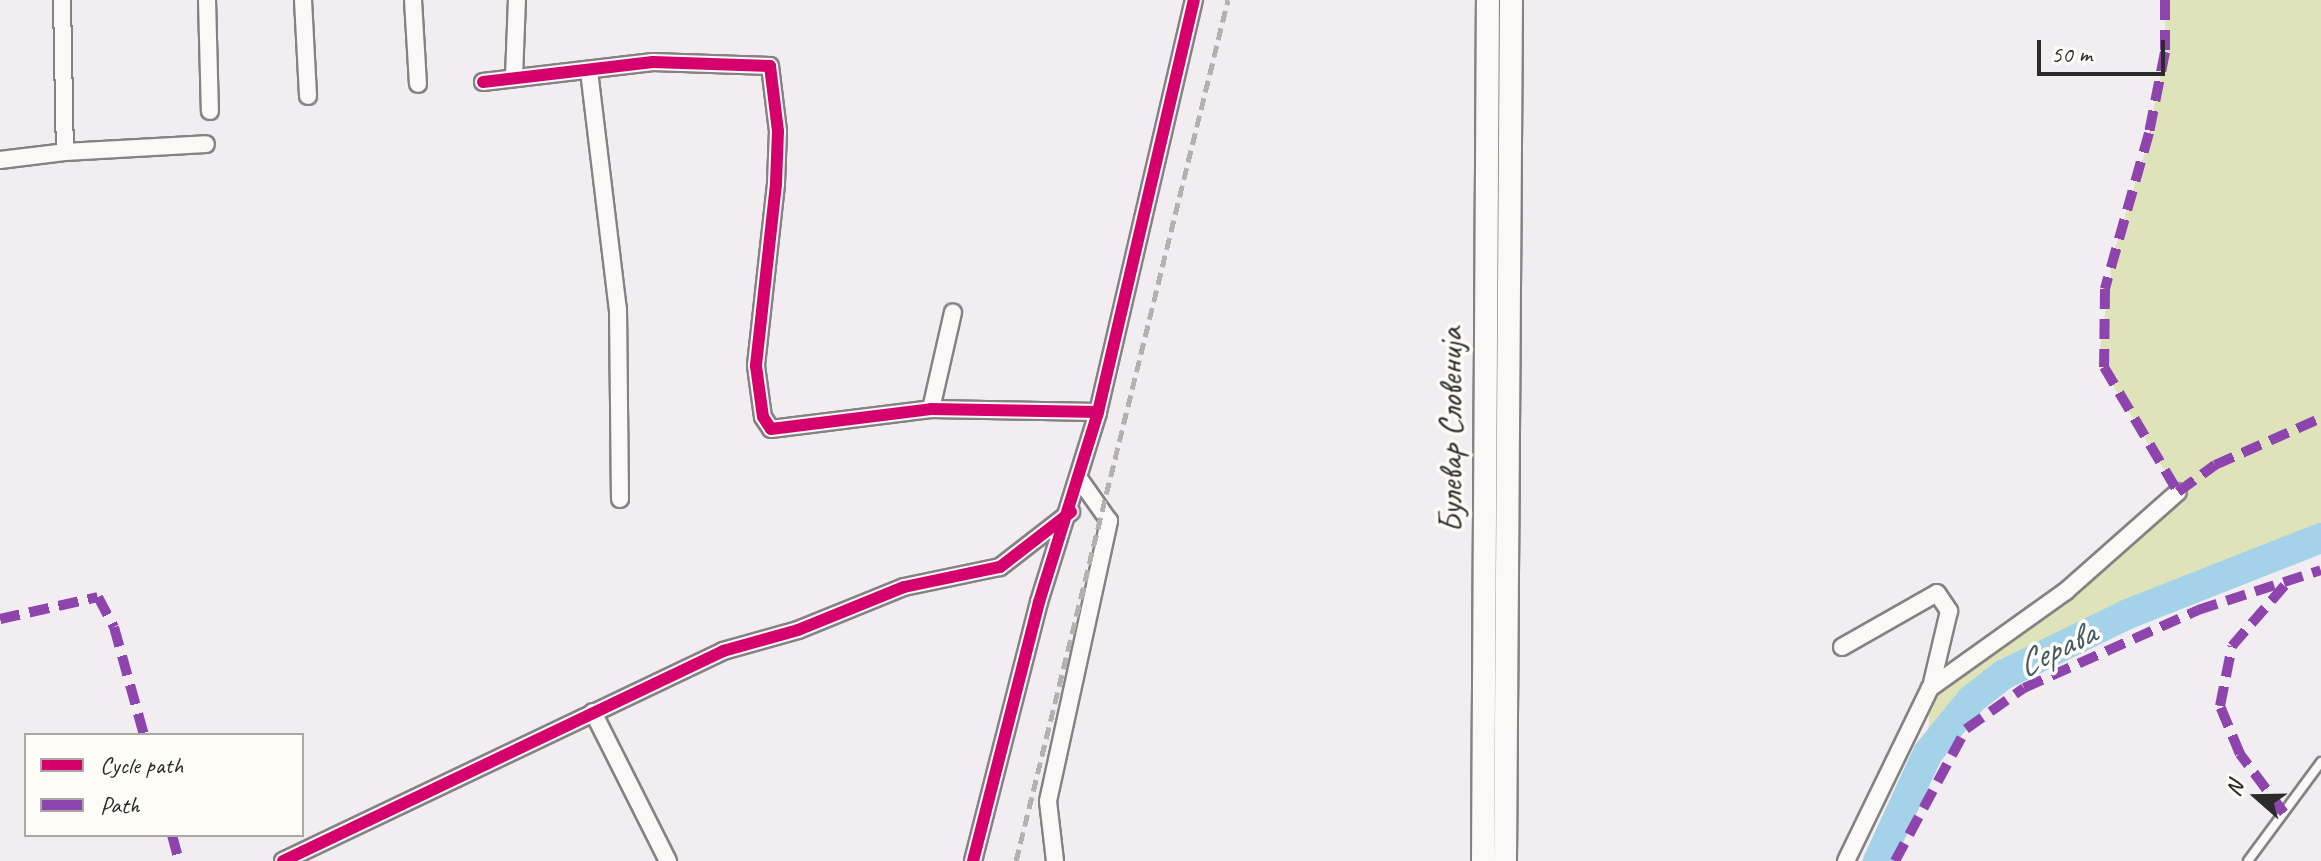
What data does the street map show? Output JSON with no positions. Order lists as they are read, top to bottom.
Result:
{
  "streets": {
    "street": ["Булевар Словенија"]
  },
  "water": ["Серава"],
  "legend": ["Cycle path", "Path"],
  "scale_bar": "50 m",
  "north": "left"
}
